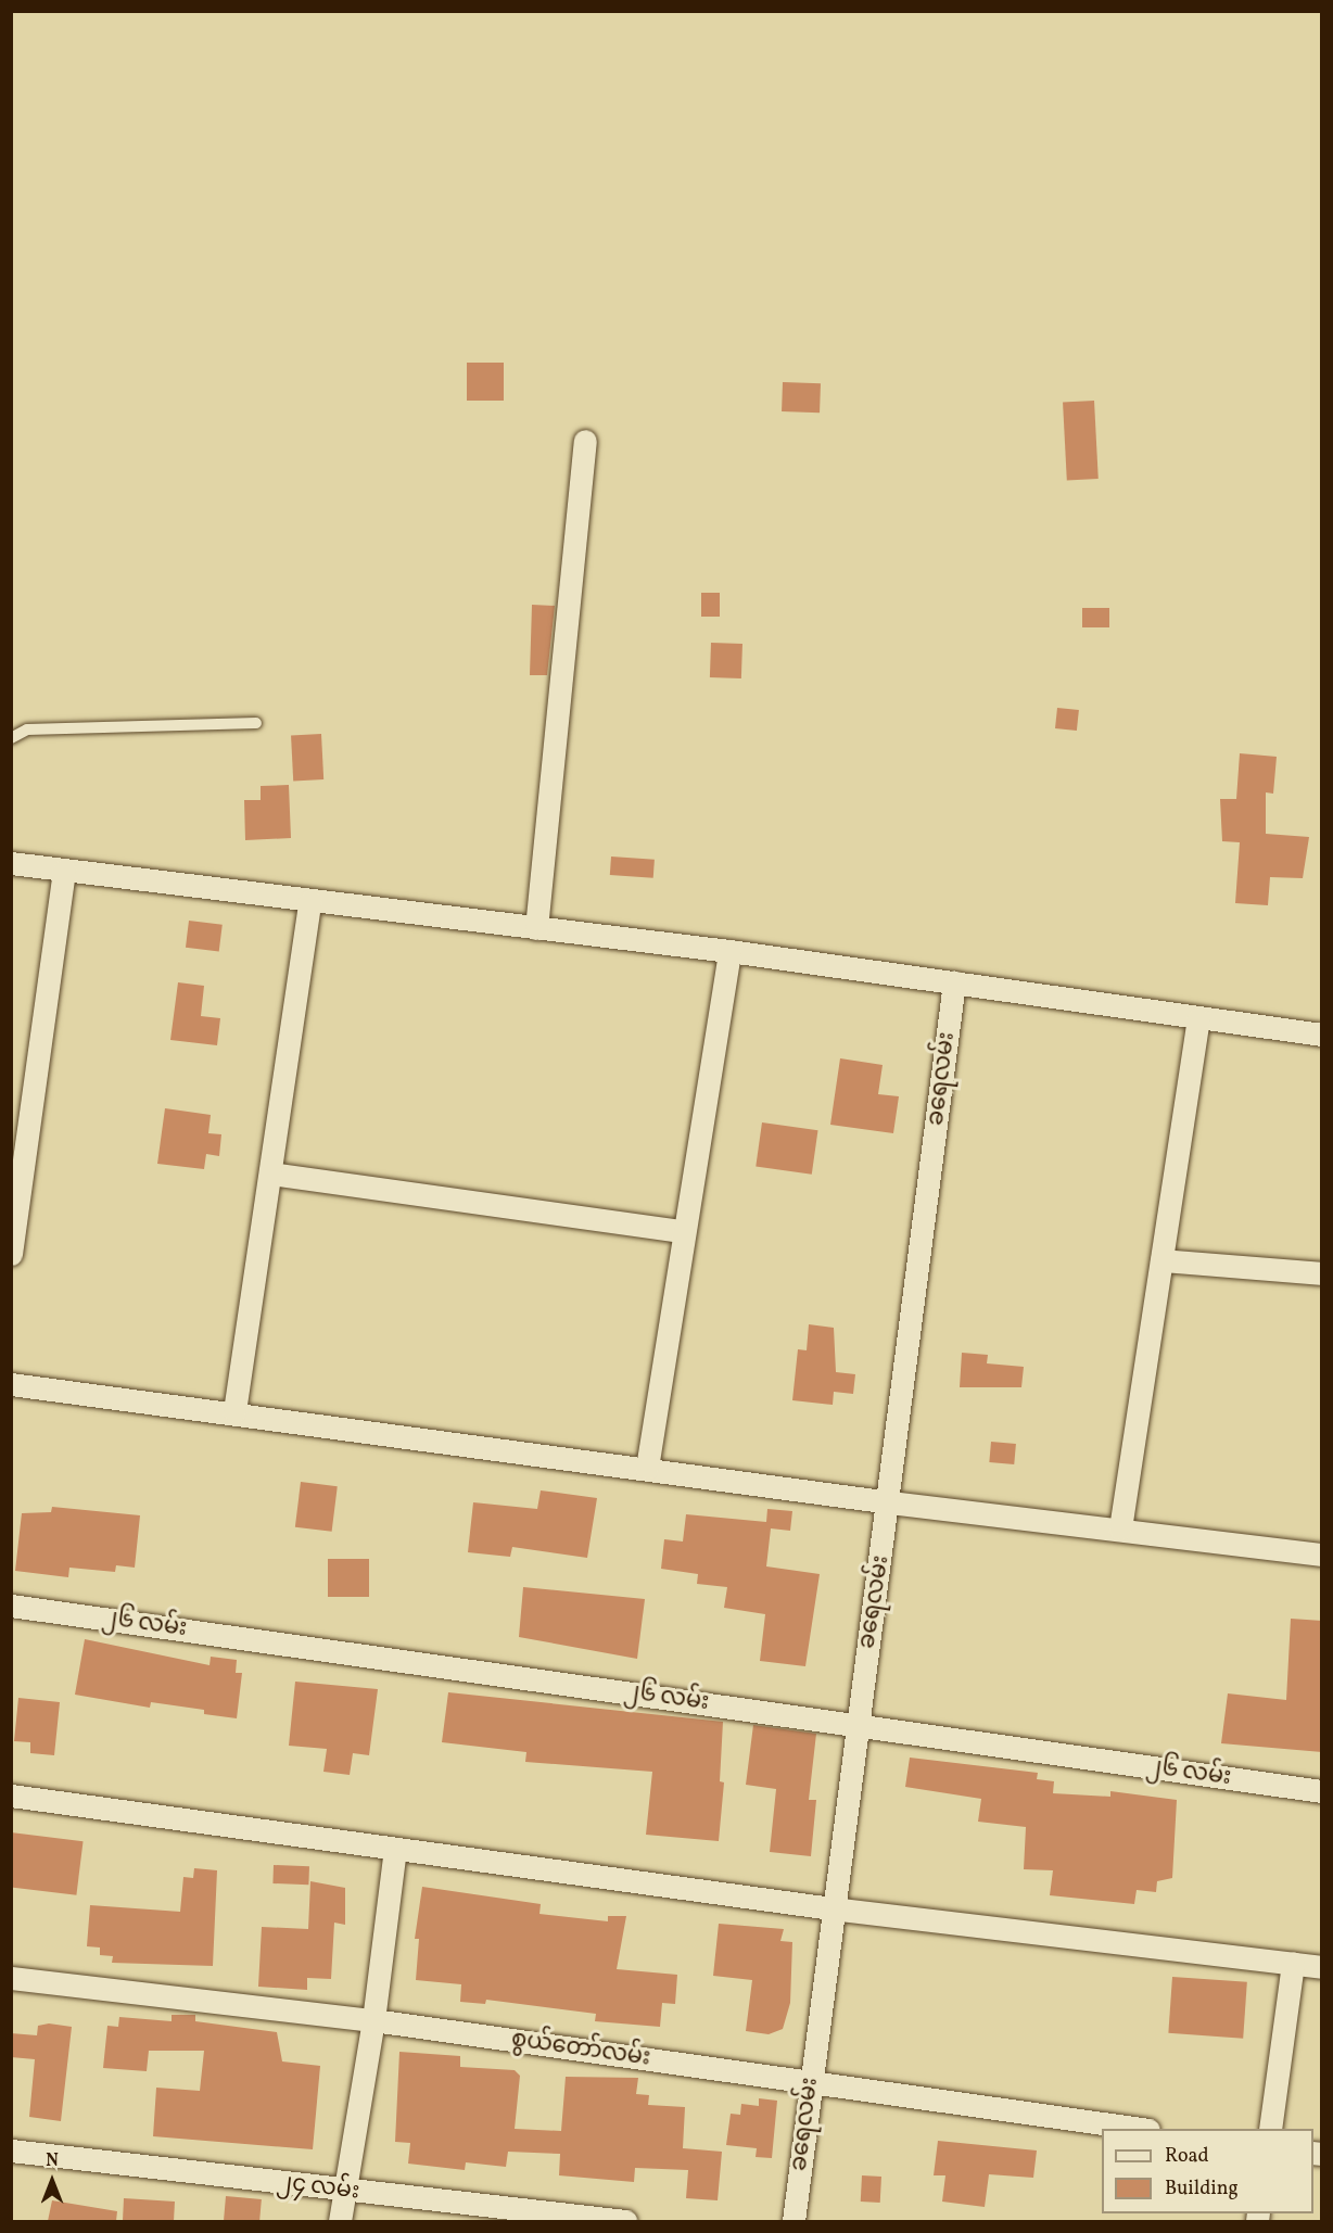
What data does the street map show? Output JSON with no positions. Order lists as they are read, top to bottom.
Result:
{
  "streets": {
    "street": [
      "ခရေလမ်း",
      "၂၆ လမ်း",
      "စွယ်တော်လမ်း",
      "၂၄ လမ်း"
    ]
  },
  "crossings": [
    ["ခရေလမ်း", "၂၆ လမ်း"],
    ["ခရေလမ်း", "စွယ်တော်လမ်း"]
  ],
  "legend": ["Road", "Building"],
  "north": "top"
}
